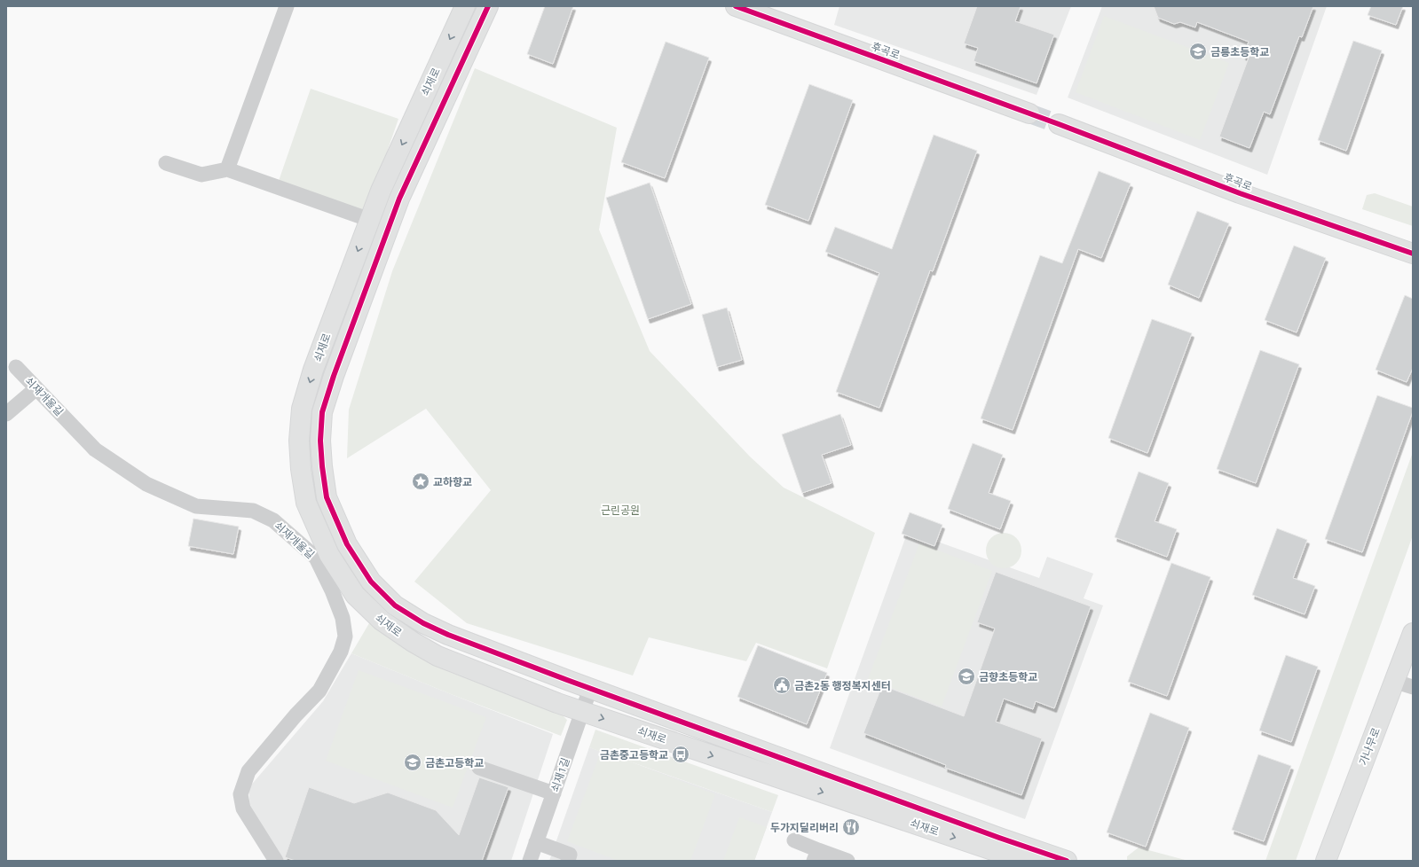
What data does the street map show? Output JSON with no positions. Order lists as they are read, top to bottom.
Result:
{
  "streets": {
    "street": [
      "후곡로",
      "쇠재로",
      "쇠재개울길",
      "가나무로",
      "쇠재1길"
    ]
  },
  "crossings": [
    ["쇠재로", "쇠재1길"]
  ],
  "parks": ["근린공원"],
  "places": {
    "school or university": ["금릉초등학교", "금향초등학교", "금촌고등학교"],
    "place": ["교하향교"],
    "public building": ["금촌2동 행정복지센터"],
    "bus stop": ["금촌중고등학교"],
    "restaurant": ["두가지딜리버리"]
  }
}
